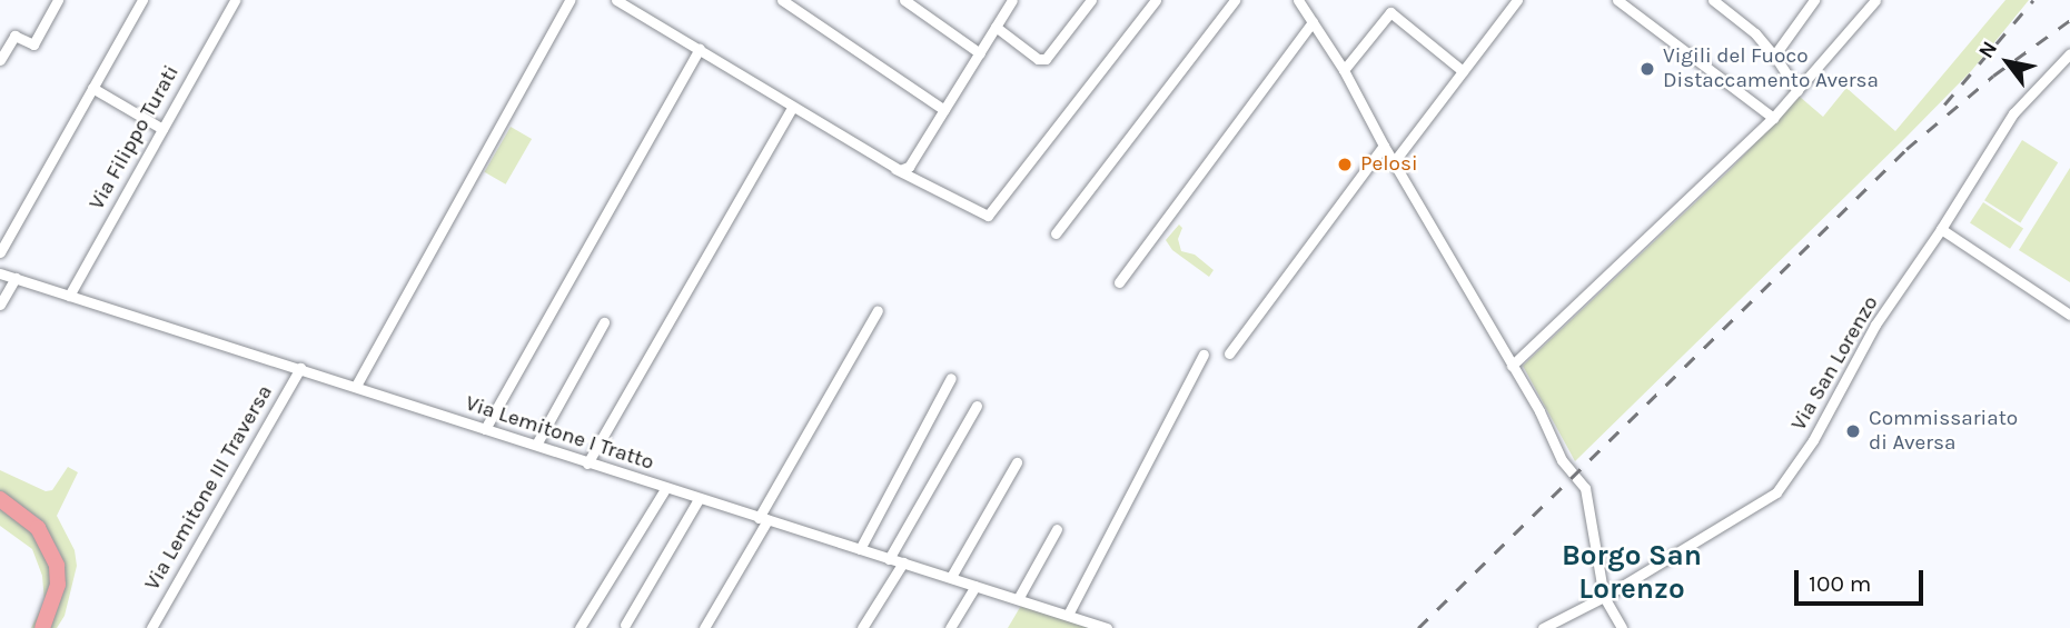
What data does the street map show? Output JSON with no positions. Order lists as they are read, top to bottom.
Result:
{
  "streets": {
    "street": [
      "Via Filippo Turati",
      "Via San Lorenzo",
      "Via Lemitone I Tratto",
      "Via Lemitone III Traversa"
    ]
  },
  "crossings": [
    ["Via Filippo Turati", "Via Lemitone I Tratto"],
    ["Via Lemitone I Tratto", "Via Lemitone III Traversa"]
  ],
  "districts": ["Borgo San Lorenzo"],
  "places": ["Vigili del Fuoco Distaccamento Aversa", "Pelosi", "Commissariato di Aversa"],
  "scale_bar": "100 m",
  "north": "top left"
}
